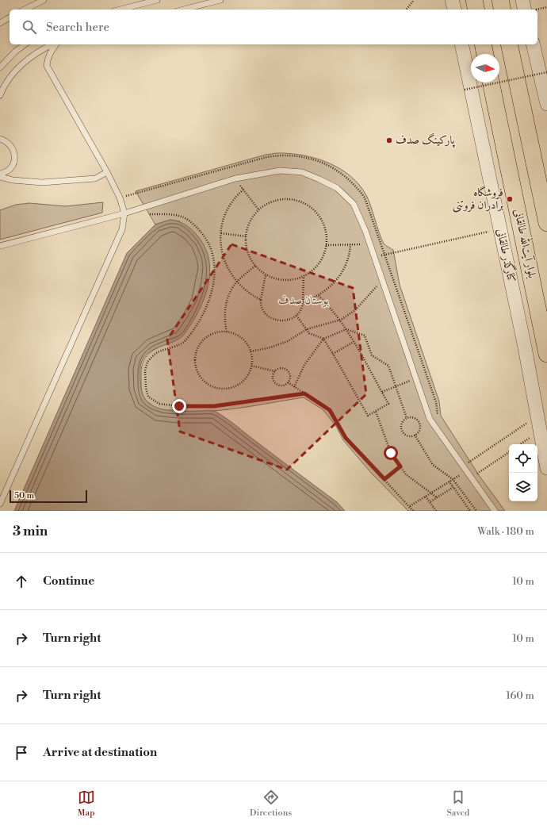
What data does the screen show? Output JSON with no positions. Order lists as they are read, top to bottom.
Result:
{
  "streets": {
    "main road": ["بلوار آیت‌الله طالقانی"],
    "street": ["کنارگذر طالقانی"]
  },
  "parks": ["بوستان صدف"],
  "places": ["پارکینگ صدف", "فروشگاه برادران فروتنی"],
  "scale_bar": "50 m",
  "north": "right",
  "page": {
    "search": "Search here",
    "scale": "50 m",
    "heading": ["3 min", "Walk · 180 m"],
    "list": [
      ["Continue", "10 m"],
      ["Turn right", "10 m"],
      ["Turn right", "160 m"],
      "Arrive at destination"
    ],
    "nav": ["Map", "Directions", "Saved"]
  }
}
